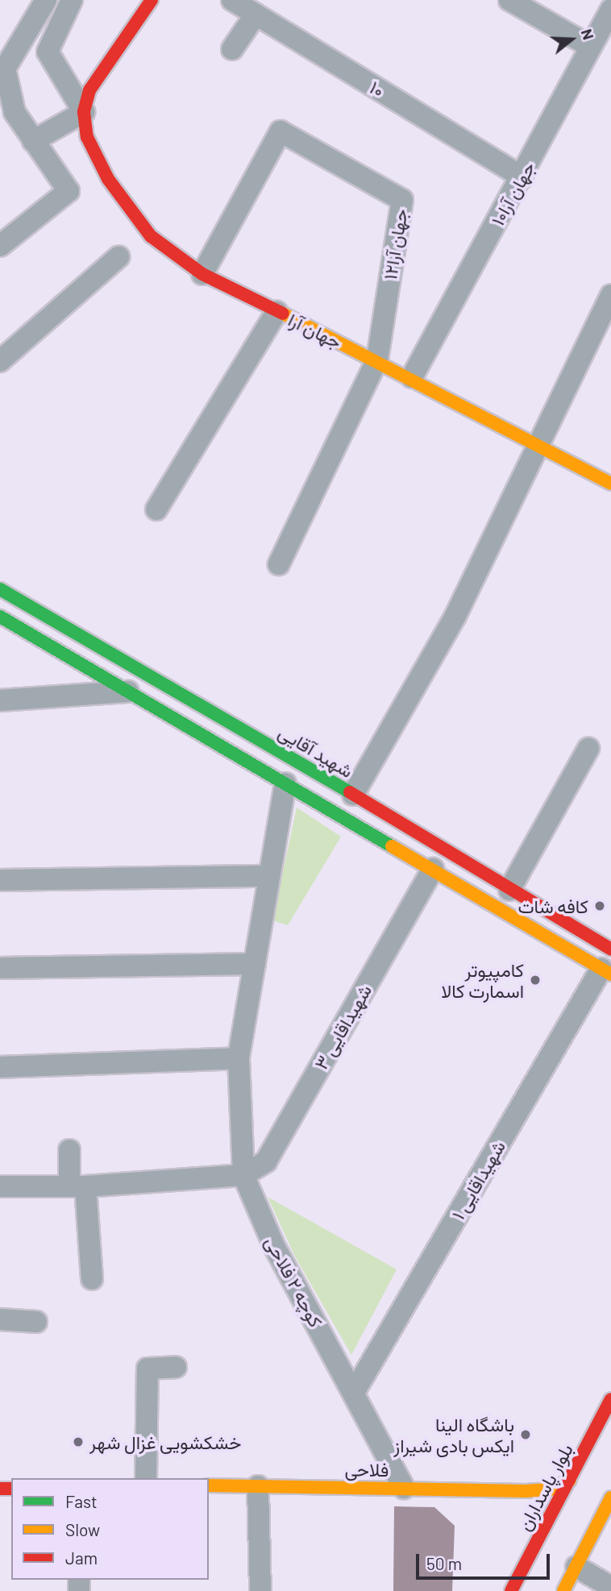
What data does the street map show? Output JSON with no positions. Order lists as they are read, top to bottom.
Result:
{
  "streets": {
    "main road": [
      "جهان آرا",
      "شهید آقایی",
      "فلاحی",
      "بلوار پاسداران"
    ],
    "street": [
      "۱۰",
      "جهان آرا۱۰",
      "جهان آرا۱۲",
      "۳ شهیداقایی",
      "۱ شهیداقایی",
      "کوچه ۲ فلاحی"
    ]
  },
  "crossings": [
    ["۱۰", "جهان آرا۱۰"],
    ["جهان آرا۱۰", "جهان آرا"],
    ["جهان آرا۱۲", "جهان آرا"],
    ["شهید آقایی", "۱ شهیداقایی"],
    ["۳ شهیداقایی", "کوچه ۲ فلاحی"],
    ["۱ شهیداقایی", "کوچه ۲ فلاحی"],
    ["کوچه ۲ فلاحی", "فلاحی"],
    ["فلاحی", "بلوار پاسداران"]
  ],
  "places": [
    "کافه شات",
    "کامپیوتر اسمارت کالا",
    "باشگاه الینا ایکس بادی شیراز",
    "خشکشویی غزال شهر"
  ],
  "legend": ["Fast", "Slow", "Jam"],
  "scale_bar": "50 m",
  "north": "right"
}
